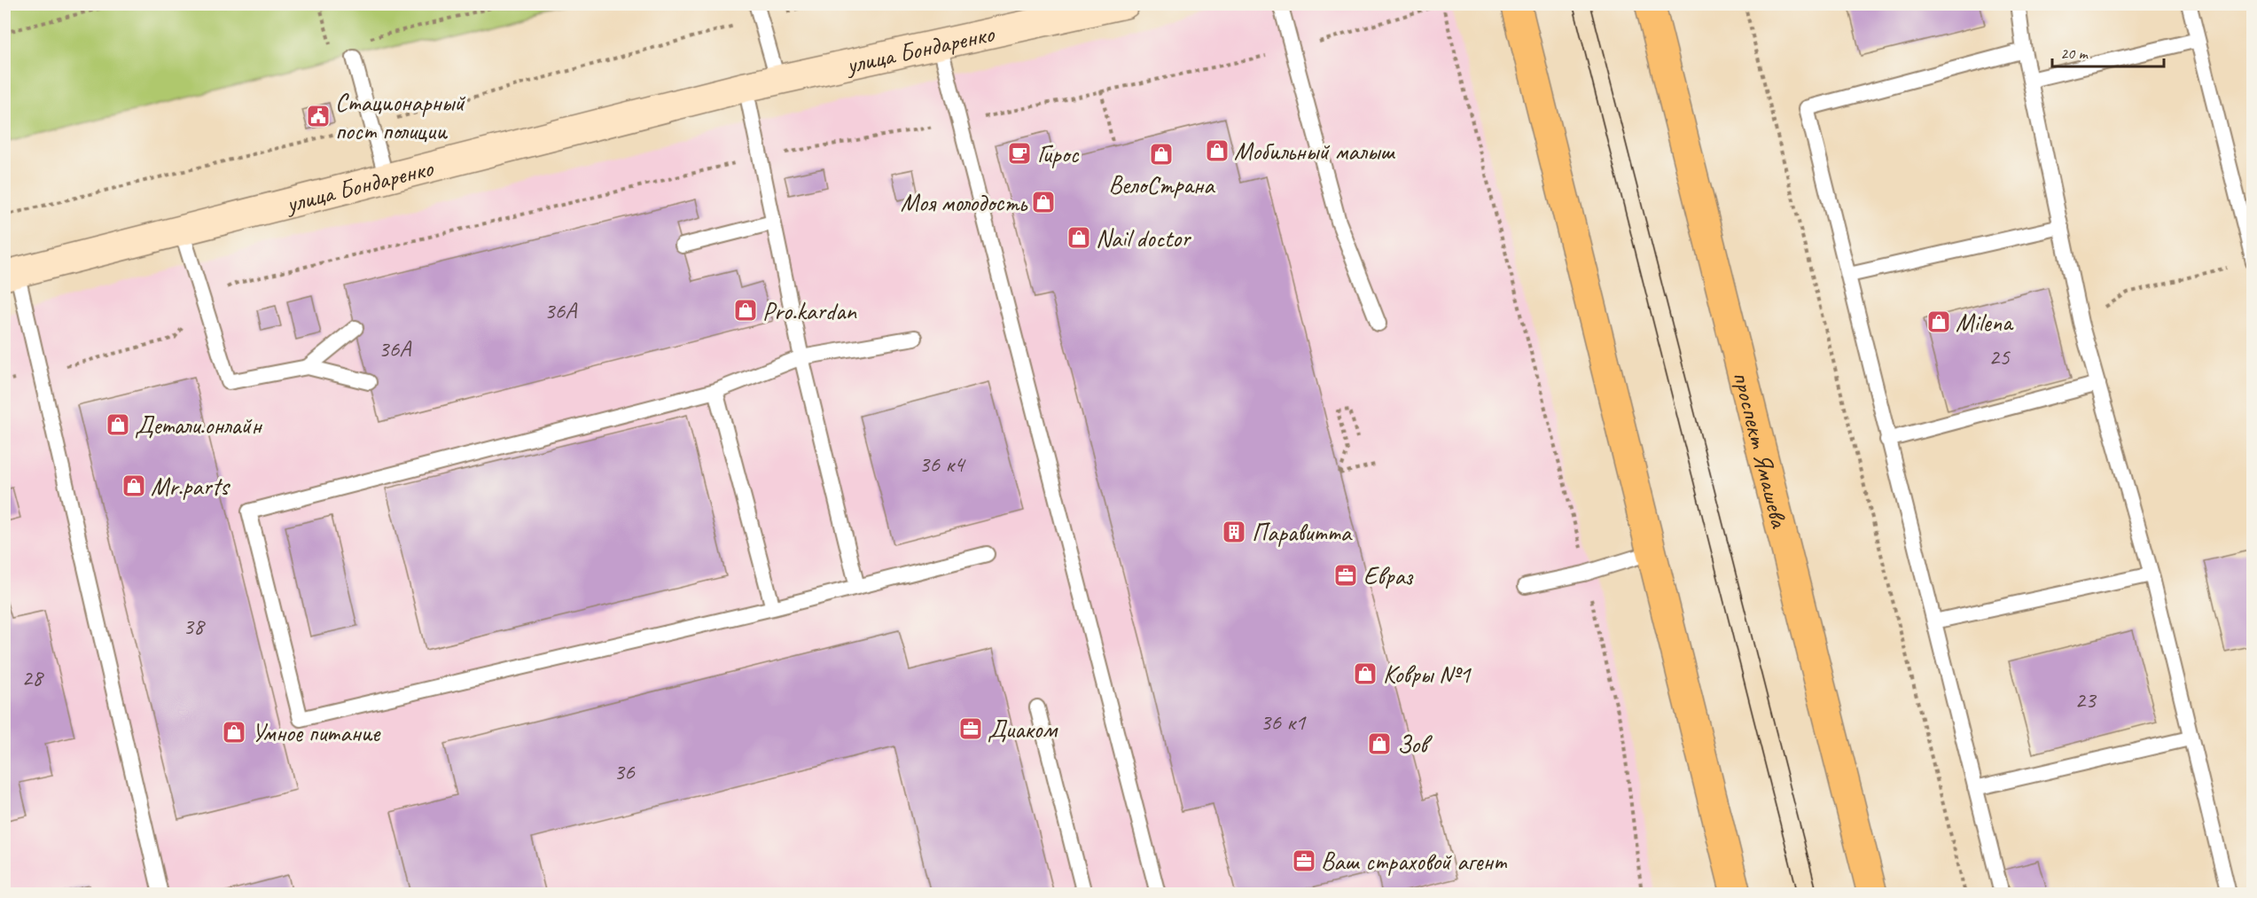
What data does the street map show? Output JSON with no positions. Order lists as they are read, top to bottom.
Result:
{
  "streets": {
    "main road": ["проспект Ямашева"],
    "street": ["улица Бондаренко"]
  },
  "places": {
    "public building": ["Стационарный пост полиции"],
    "shop": [
      "Мобильный малыш",
      "ВелоСтрана",
      "Моя молодость",
      "Nail doctor",
      "Pro.kardan",
      "Milena",
      "Детали.онлайн",
      "Mr.parts",
      "Ковры №1",
      "Умное питание",
      "Зов"
    ],
    "cafe": ["Гирос"],
    "building": ["Паравитта"],
    "office": ["Евраз", "Диаком", "Ваш страховой агент"]
  },
  "house_numbers": [
    "36А",
    "36А",
    "25",
    "36 к4",
    "38",
    "28",
    "23",
    "36 к1",
    "36"
  ],
  "scale_bar": "20 m"
}
